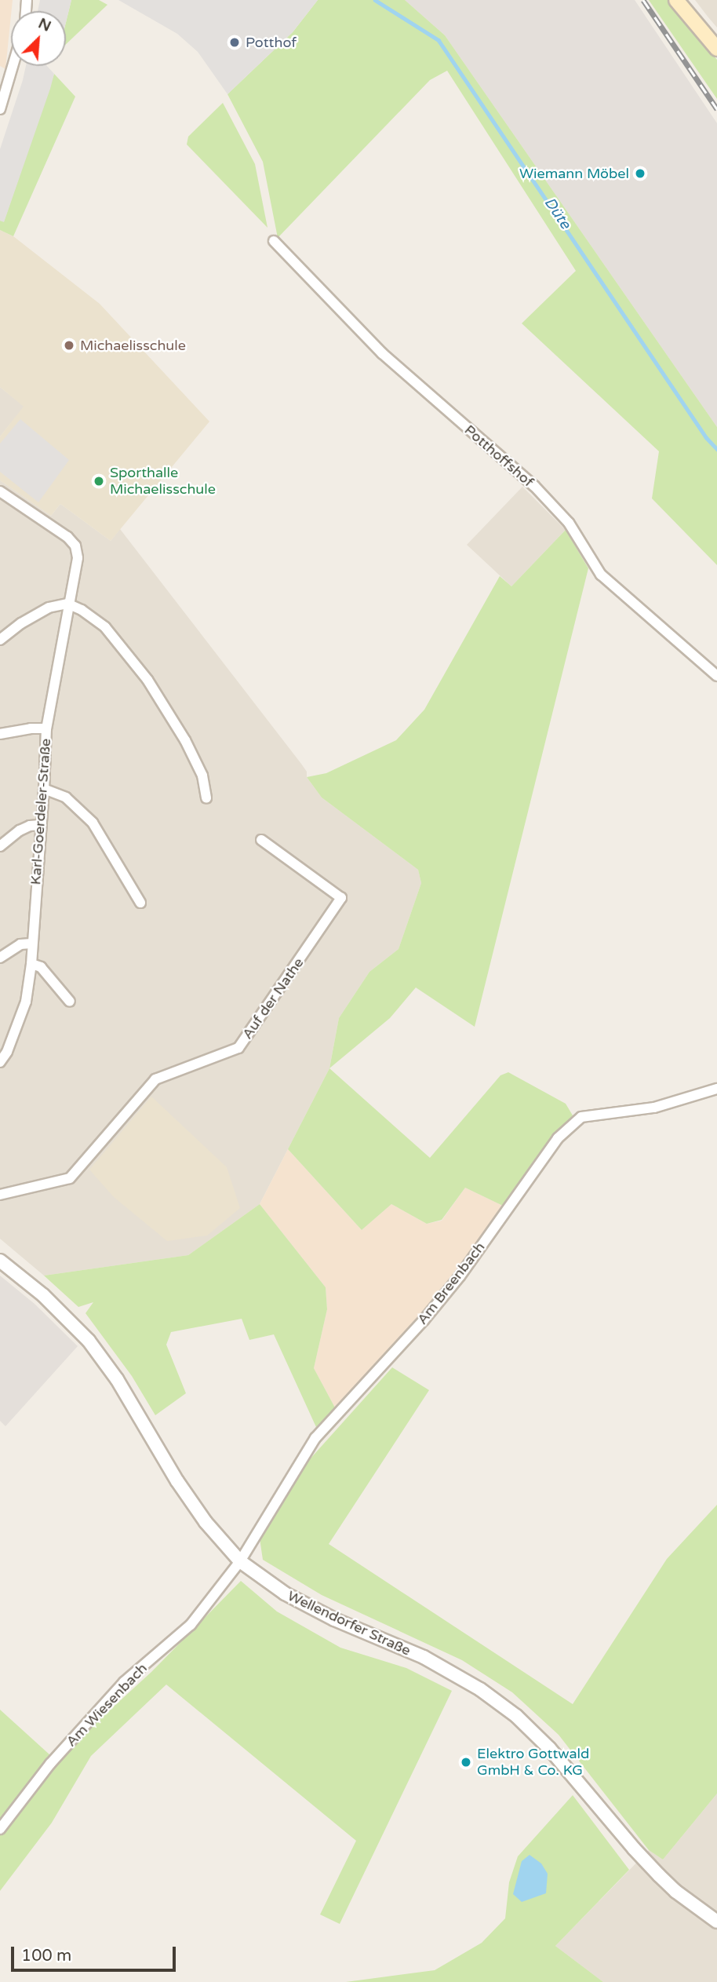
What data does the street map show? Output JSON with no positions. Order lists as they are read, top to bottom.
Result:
{
  "streets": {
    "street": [
      "Potthoffshof",
      "Karl-Goerdeler-Straße",
      "Auf der Nathe",
      "Am Breenbach",
      "Wellendorfer Straße",
      "Am Wiesenbach"
    ]
  },
  "crossings": [
    ["Am Breenbach", "Wellendorfer Straße"],
    ["Am Breenbach", "Am Wiesenbach"],
    ["Wellendorfer Straße", "Am Wiesenbach"]
  ],
  "water": ["Düte"],
  "places": [
    "Potthof",
    "Wiemann Möbel",
    "Michaelisschule",
    "Sporthalle Michaelisschule",
    "Elektro Gottwald GmbH & Co. KG"
  ],
  "scale_bar": "100 m",
  "north": "top right"
}
